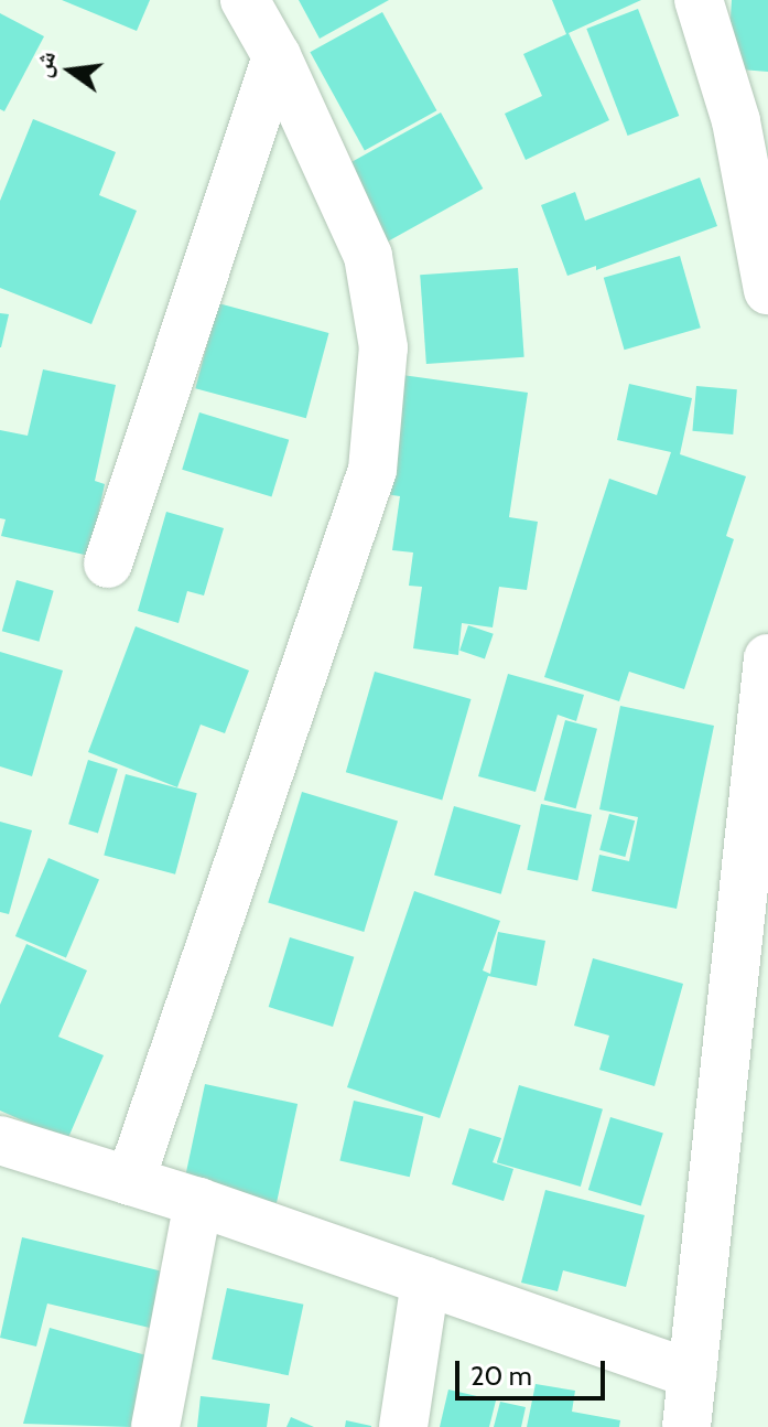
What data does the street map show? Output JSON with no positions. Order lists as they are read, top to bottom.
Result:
{
  "scale_bar": "20 m",
  "north": "left"
}
